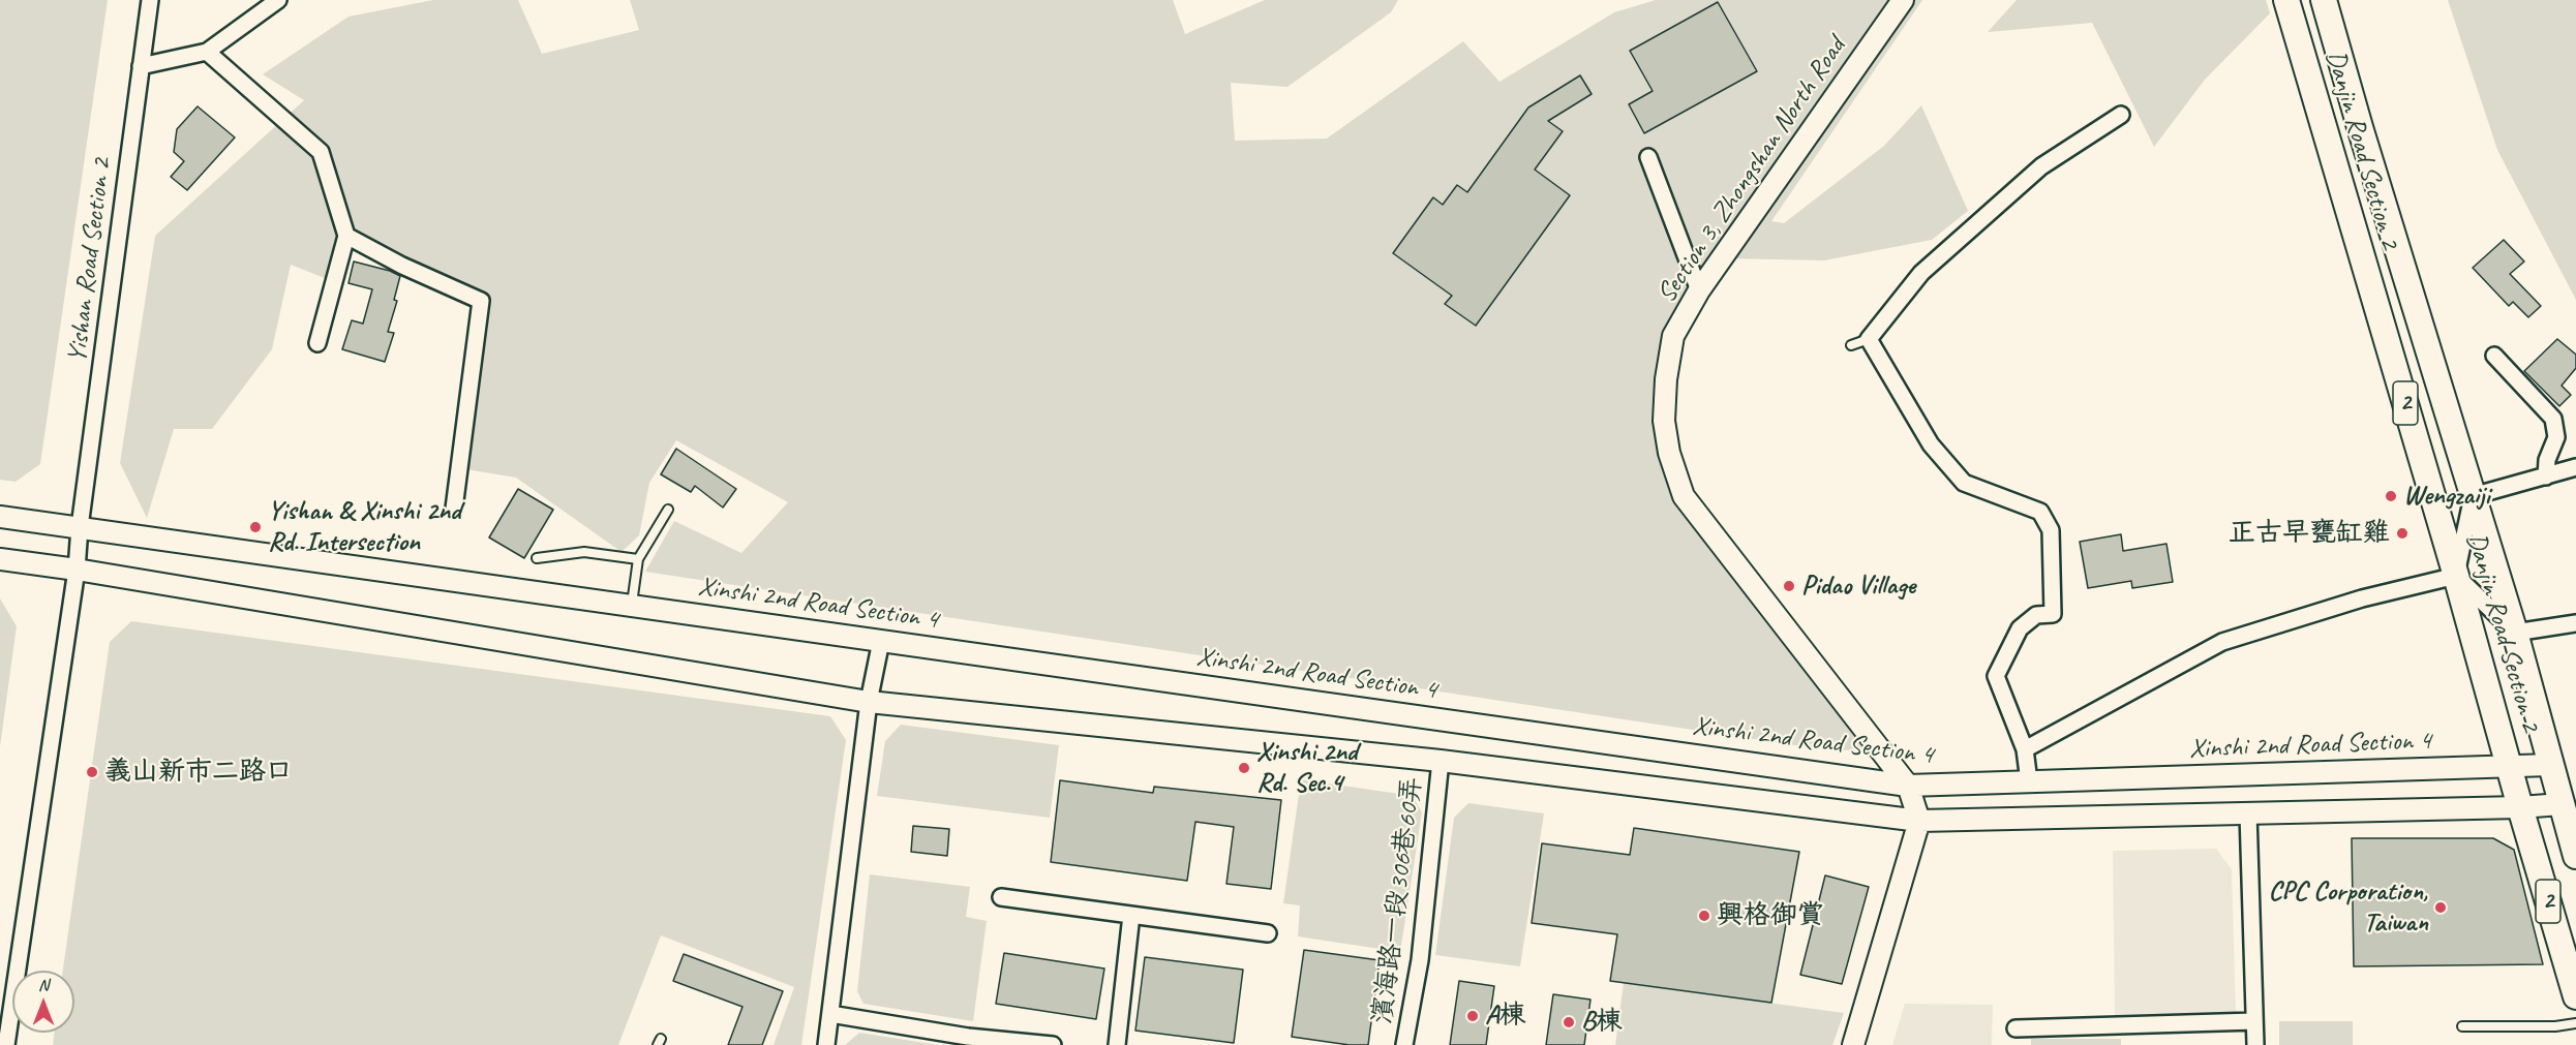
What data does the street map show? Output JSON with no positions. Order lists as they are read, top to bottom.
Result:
{
  "streets": {
    "main road": ["Danjin Road Section 2", "2"],
    "street": [
      "Section 3, Zhongshan North Road",
      "Yishan Road Section 2",
      "Xinshi 2nd Road Section 4",
      "濱海路一段306巷60弄"
    ]
  },
  "crossings": [
    ["Danjin Road Section 2", "Xinshi 2nd Road Section 4"],
    ["Section 3, Zhongshan North Road", "Xinshi 2nd Road Section 4"],
    ["Yishan Road Section 2", "Xinshi 2nd Road Section 4"]
  ],
  "places": [
    "Wengzaiji",
    "Yishan & Xinshi 2nd Rd. Intersection",
    "正古早甕缸雞",
    "Pidao Village",
    "Xinshi 2nd Rd. Sec.4",
    "義山新市二路口",
    "CPC Corporation, Taiwan",
    "興格御賞",
    "A棟",
    "B棟"
  ],
  "north": "top"
}
